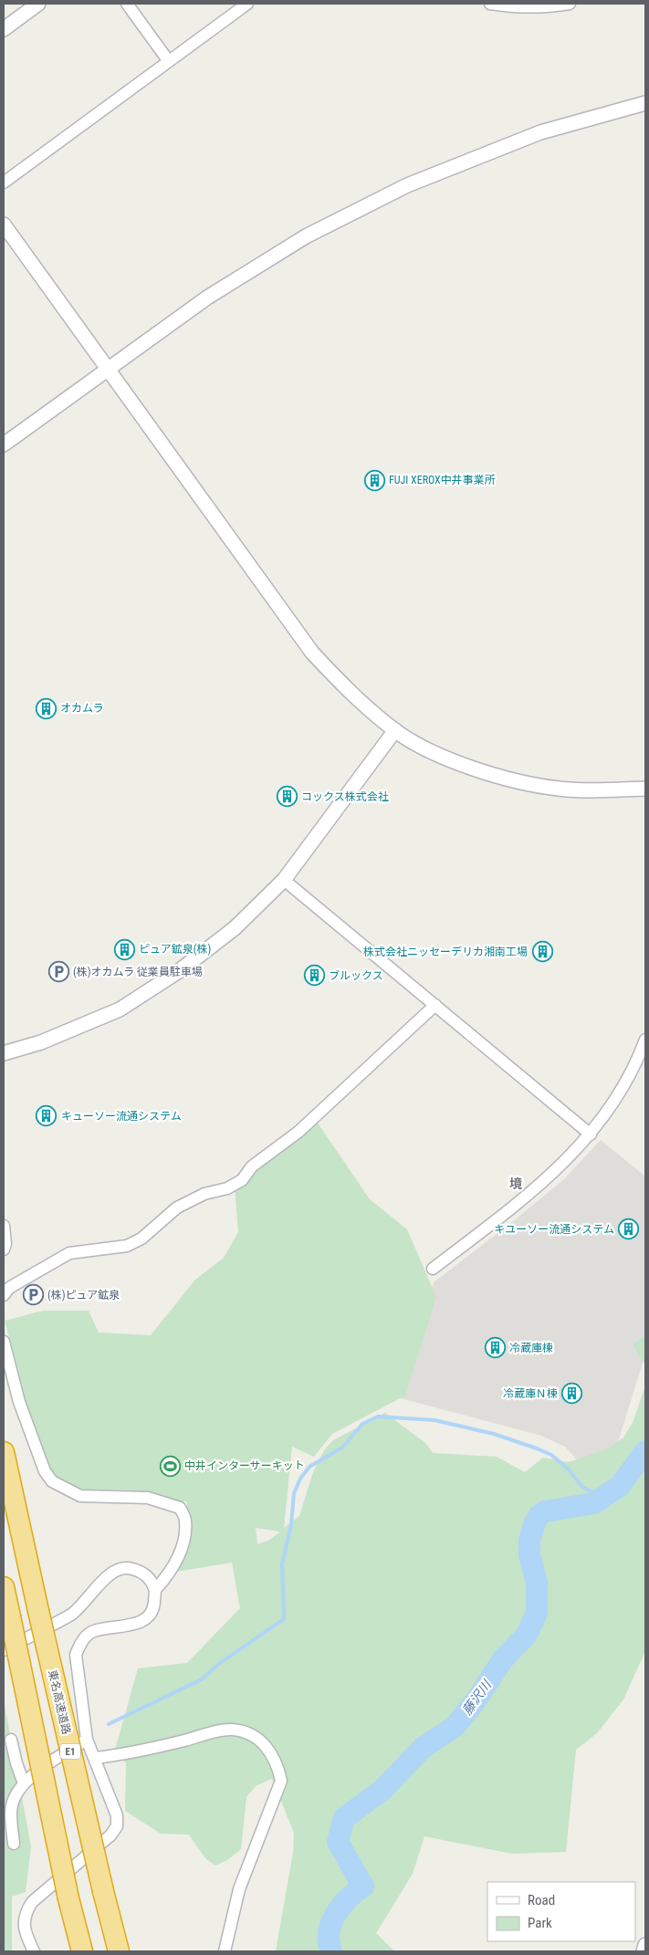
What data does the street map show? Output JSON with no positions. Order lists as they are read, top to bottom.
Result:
{
  "streets": {
    "highway": ["東名高速道路", "E1"]
  },
  "districts": ["境"],
  "water": ["藤沢川"],
  "places": {
    "building": [
      "FUJI XEROX中井事業所",
      "オカムラ",
      "コックス株式会社",
      "ピュア鉱泉(株)",
      "株式会社ニッセーデリカ湘南工場",
      "ブルックス",
      "キューソー流通システム",
      "キユーソー流通システム",
      "冷蔵庫棟",
      "冷蔵庫Ｎ棟"
    ],
    "parking": ["(株)オカムラ 従業員駐車場", "(株)ピュア鉱泉"],
    "sports": ["中井インターサーキット"]
  },
  "legend": ["Road", "Park"]
}
